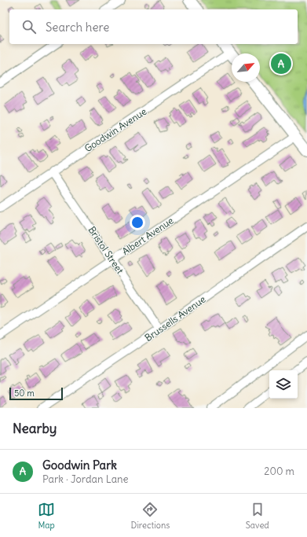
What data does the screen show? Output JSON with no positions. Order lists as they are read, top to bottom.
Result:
{
  "streets": {
    "street": [
      "Goodwin Avenue",
      "Albert Avenue",
      "Bristol Street",
      "Brussells Avenue"
    ]
  },
  "crossings": [
    ["Goodwin Avenue", "Bristol Street"],
    ["Albert Avenue", "Bristol Street"],
    ["Bristol Street", "Brussells Avenue"]
  ],
  "scale_bar": "50 m",
  "north": "top right",
  "page": {
    "search": "Search here",
    "pins": "A",
    "scale": "50 m",
    "heading": "Nearby",
    "list": [
      {
        "mark": "A",
        "name": "Goodwin Park",
        "note": "Park · Jordan Lane",
        "value": "200 m"
      }
    ],
    "nav": ["Map", "Directions", "Saved"]
  }
}
